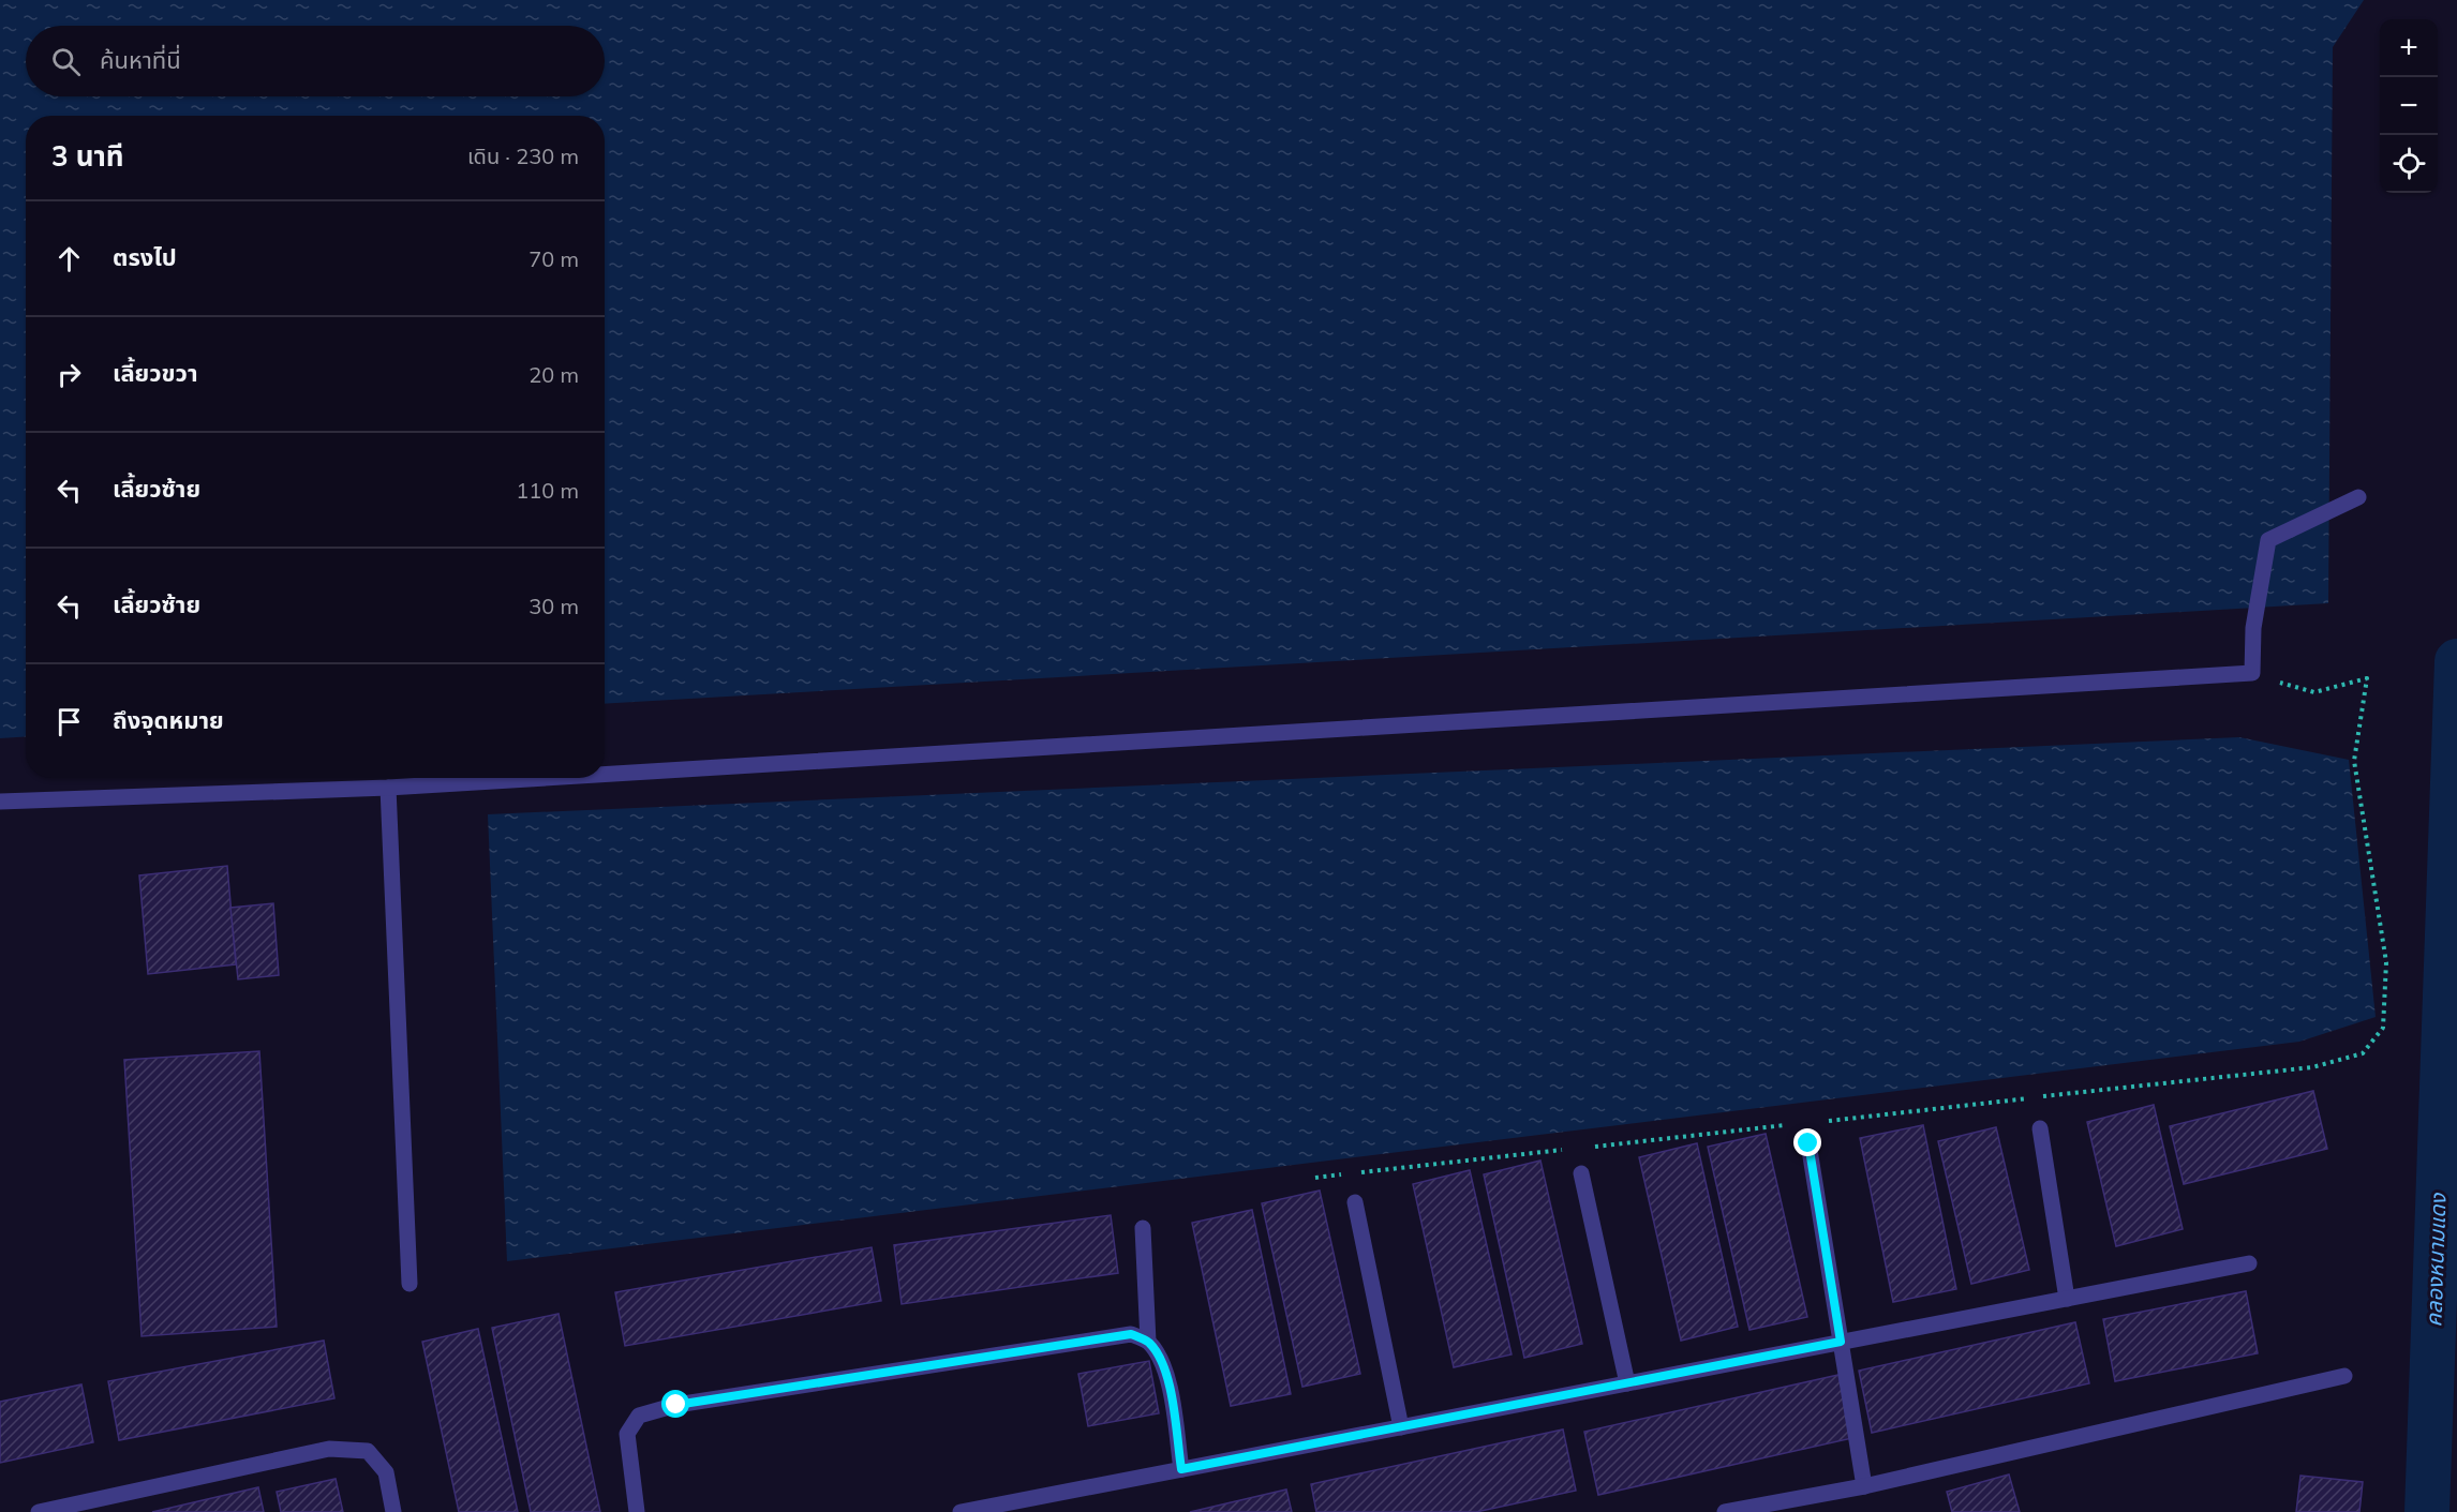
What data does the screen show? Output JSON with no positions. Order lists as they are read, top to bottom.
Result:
{
  "water": ["คลองหนามแดง"],
  "page": {
    "map_buttons": ["+", "−"],
    "search": "ค้นหาที่นี่",
    "heading": ["3 นาที", "เดิน · 230 m"],
    "list": [
      ["ตรงไป", "70 m"],
      ["เลี้ยวขวา", "20 m"],
      ["เลี้ยวซ้าย", "110 m"],
      ["เลี้ยวซ้าย", "30 m"],
      "ถึงจุดหมาย"
    ]
  }
}
